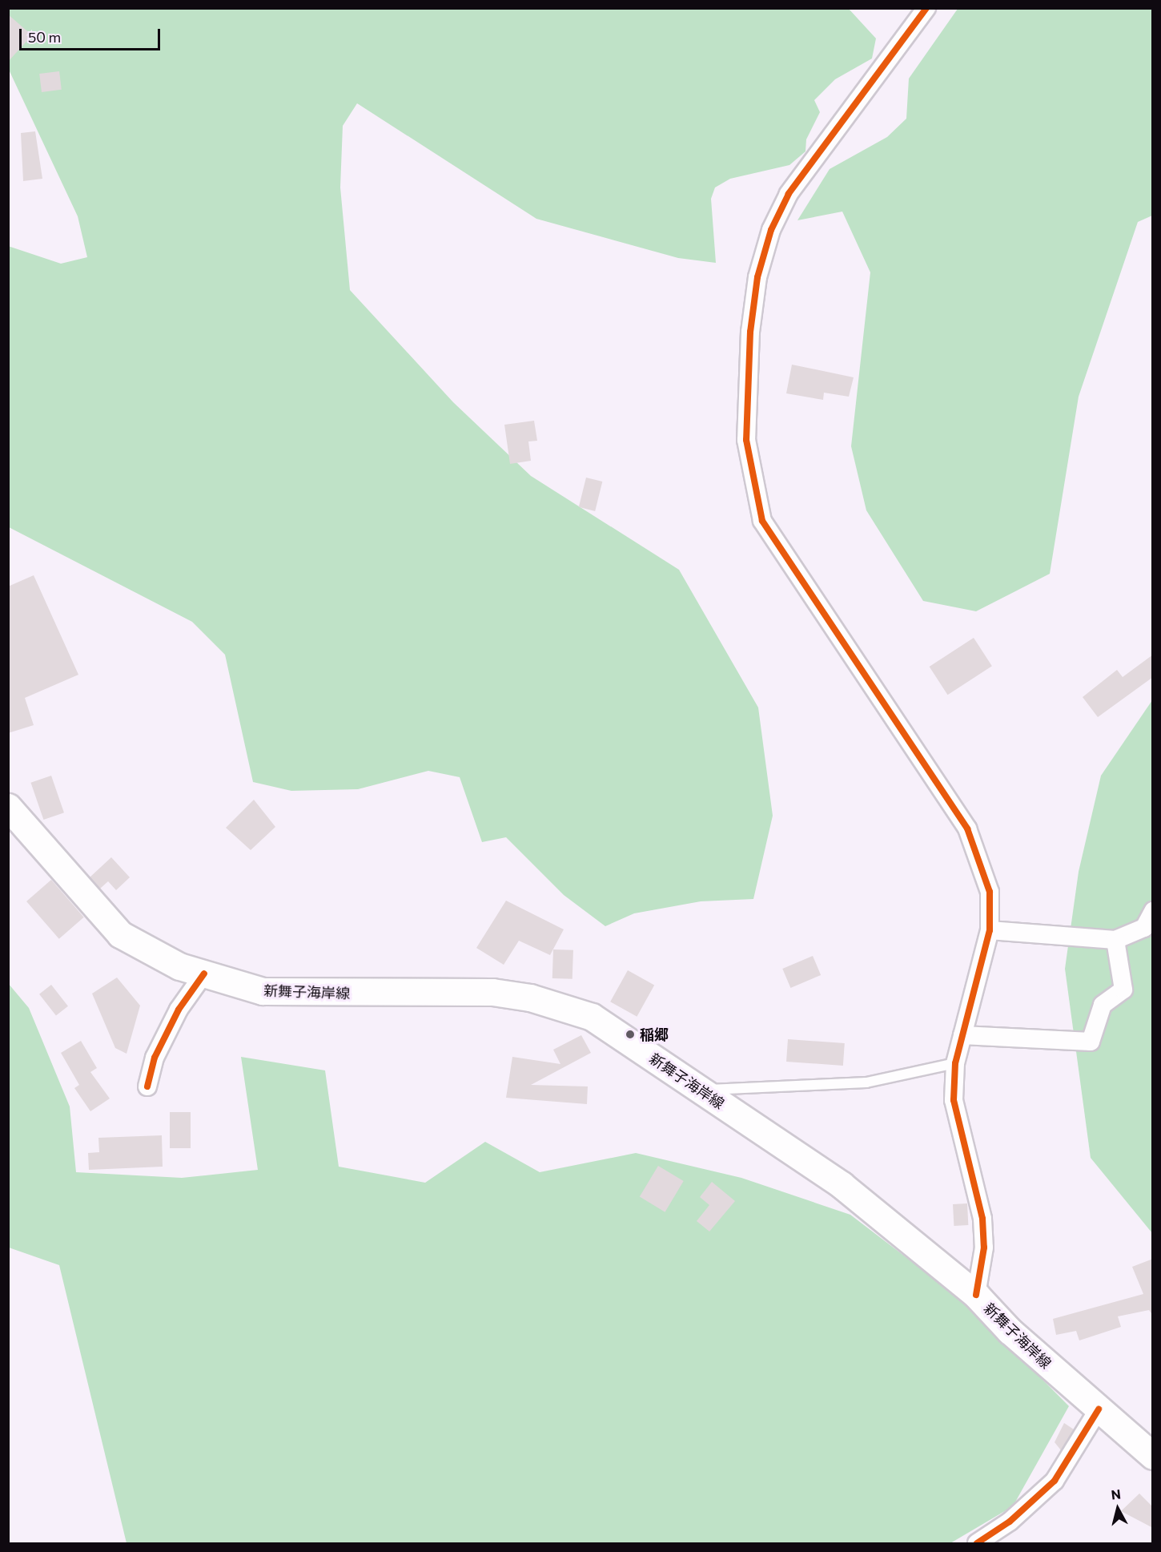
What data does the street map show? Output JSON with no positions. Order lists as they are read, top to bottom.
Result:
{
  "streets": {
    "main road": ["新舞子海岸線"]
  },
  "places": ["稲郷"],
  "scale_bar": "50 m",
  "north": "top"
}
